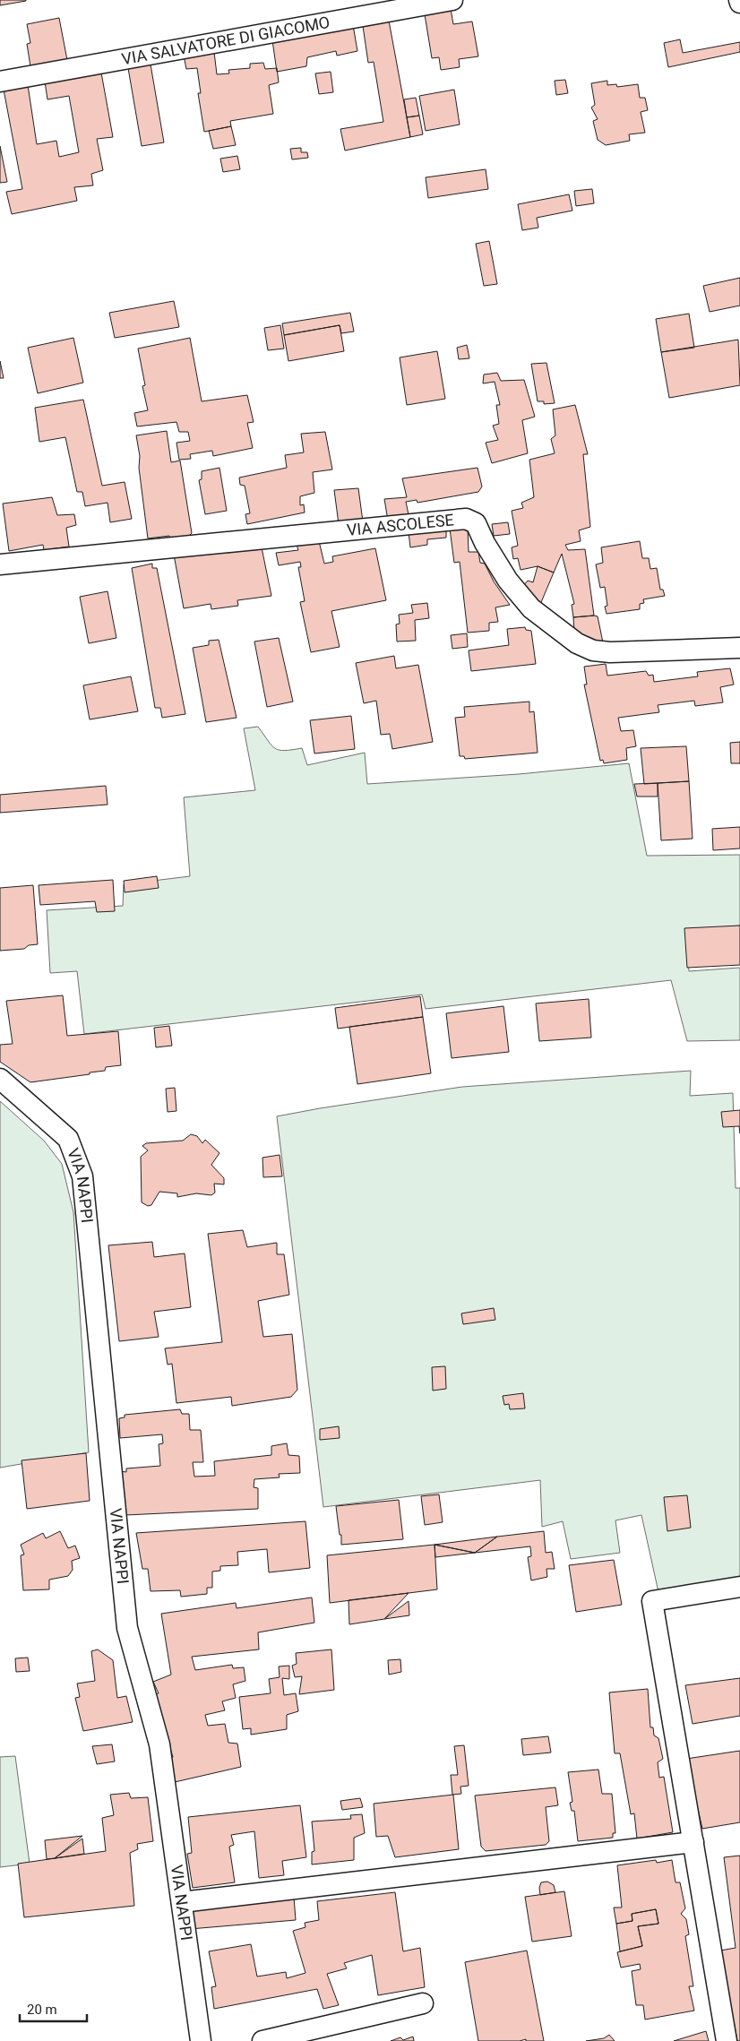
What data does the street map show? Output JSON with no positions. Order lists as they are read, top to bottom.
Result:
{
  "streets": {
    "street": ["VIA SALVATORE DI GIACOMO", "VIA ASCOLESE", "VIA NAPPI"]
  },
  "scale_bar": "20 m"
}
